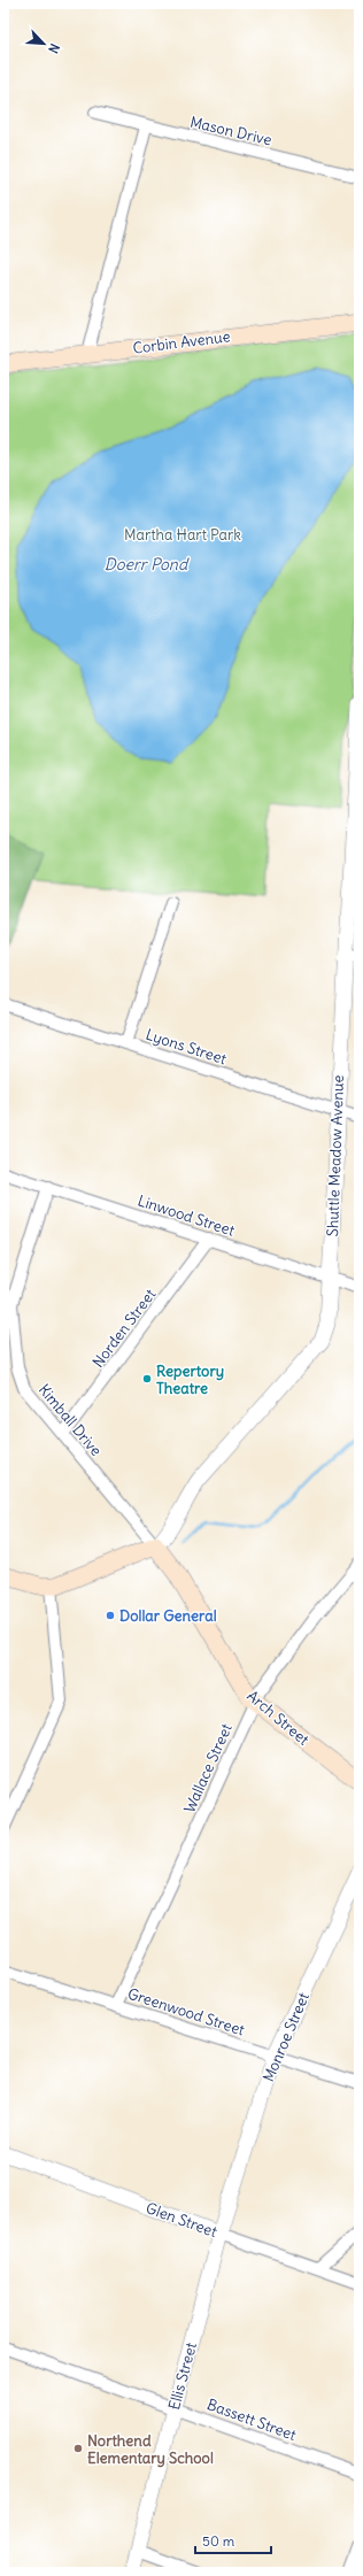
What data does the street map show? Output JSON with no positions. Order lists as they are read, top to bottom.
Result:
{
  "streets": {
    "main road": ["Corbin Avenue", "Arch Street"],
    "street": [
      "Mason Drive",
      "Lyons Street",
      "Shuttle Meadow Avenue",
      "Linwood Street",
      "Norden Street",
      "Kimball Drive",
      "Wallace Street",
      "Greenwood Street",
      "Monroe Street",
      "Glen Street",
      "Ellis Street",
      "Bassett Street"
    ]
  },
  "crossings": [
    ["Lyons Street", "Shuttle Meadow Avenue"],
    ["Shuttle Meadow Avenue", "Linwood Street"],
    ["Shuttle Meadow Avenue", "Kimball Drive"],
    ["Shuttle Meadow Avenue", "Arch Street"],
    ["Linwood Street", "Norden Street"],
    ["Linwood Street", "Kimball Drive"],
    ["Norden Street", "Kimball Drive"],
    ["Kimball Drive", "Arch Street"],
    ["Arch Street", "Wallace Street"],
    ["Wallace Street", "Greenwood Street"],
    ["Greenwood Street", "Monroe Street"],
    ["Monroe Street", "Glen Street"],
    ["Monroe Street", "Ellis Street"],
    ["Glen Street", "Ellis Street"],
    ["Ellis Street", "Bassett Street"]
  ],
  "water": ["Doerr Pond"],
  "parks": ["Martha Hart Park"],
  "places": ["Repertory Theatre", "Dollar General", "Northend Elementary School"],
  "scale_bar": "50 m",
  "north": "bottom right"
}
